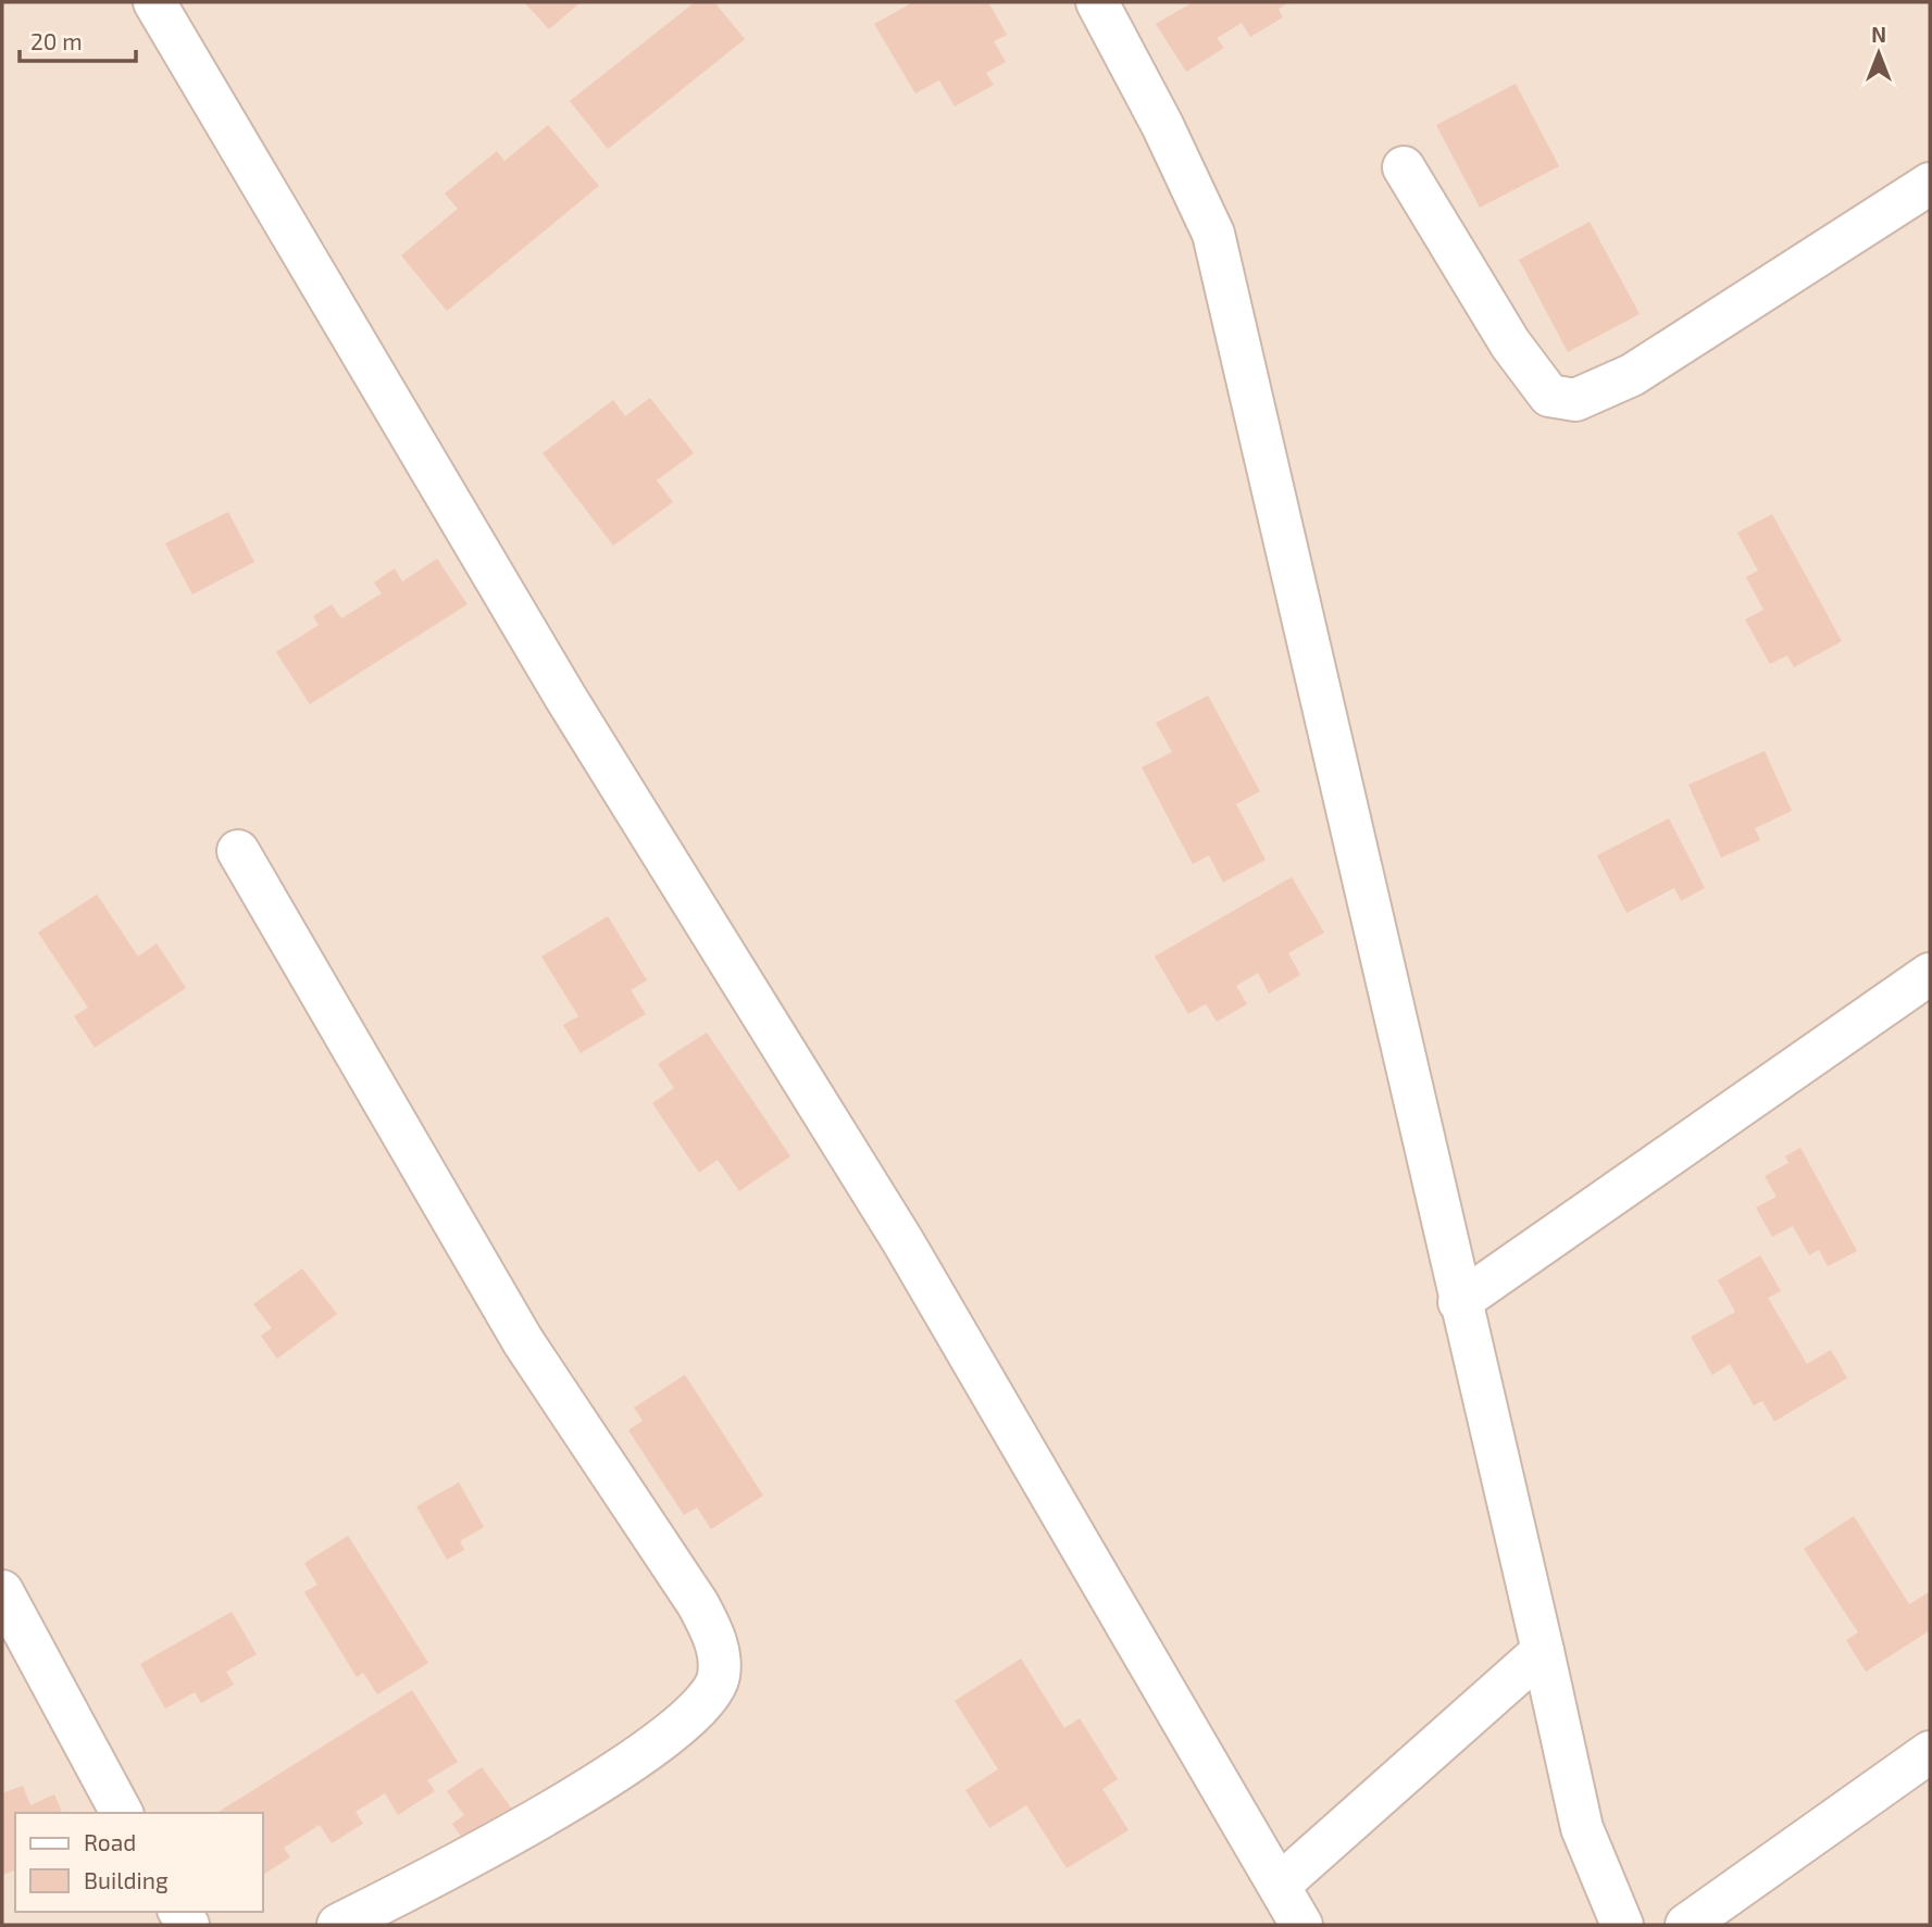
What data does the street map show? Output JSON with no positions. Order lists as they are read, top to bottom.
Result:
{
  "legend": ["Road", "Building"],
  "scale_bar": "20 m",
  "north": "top"
}
